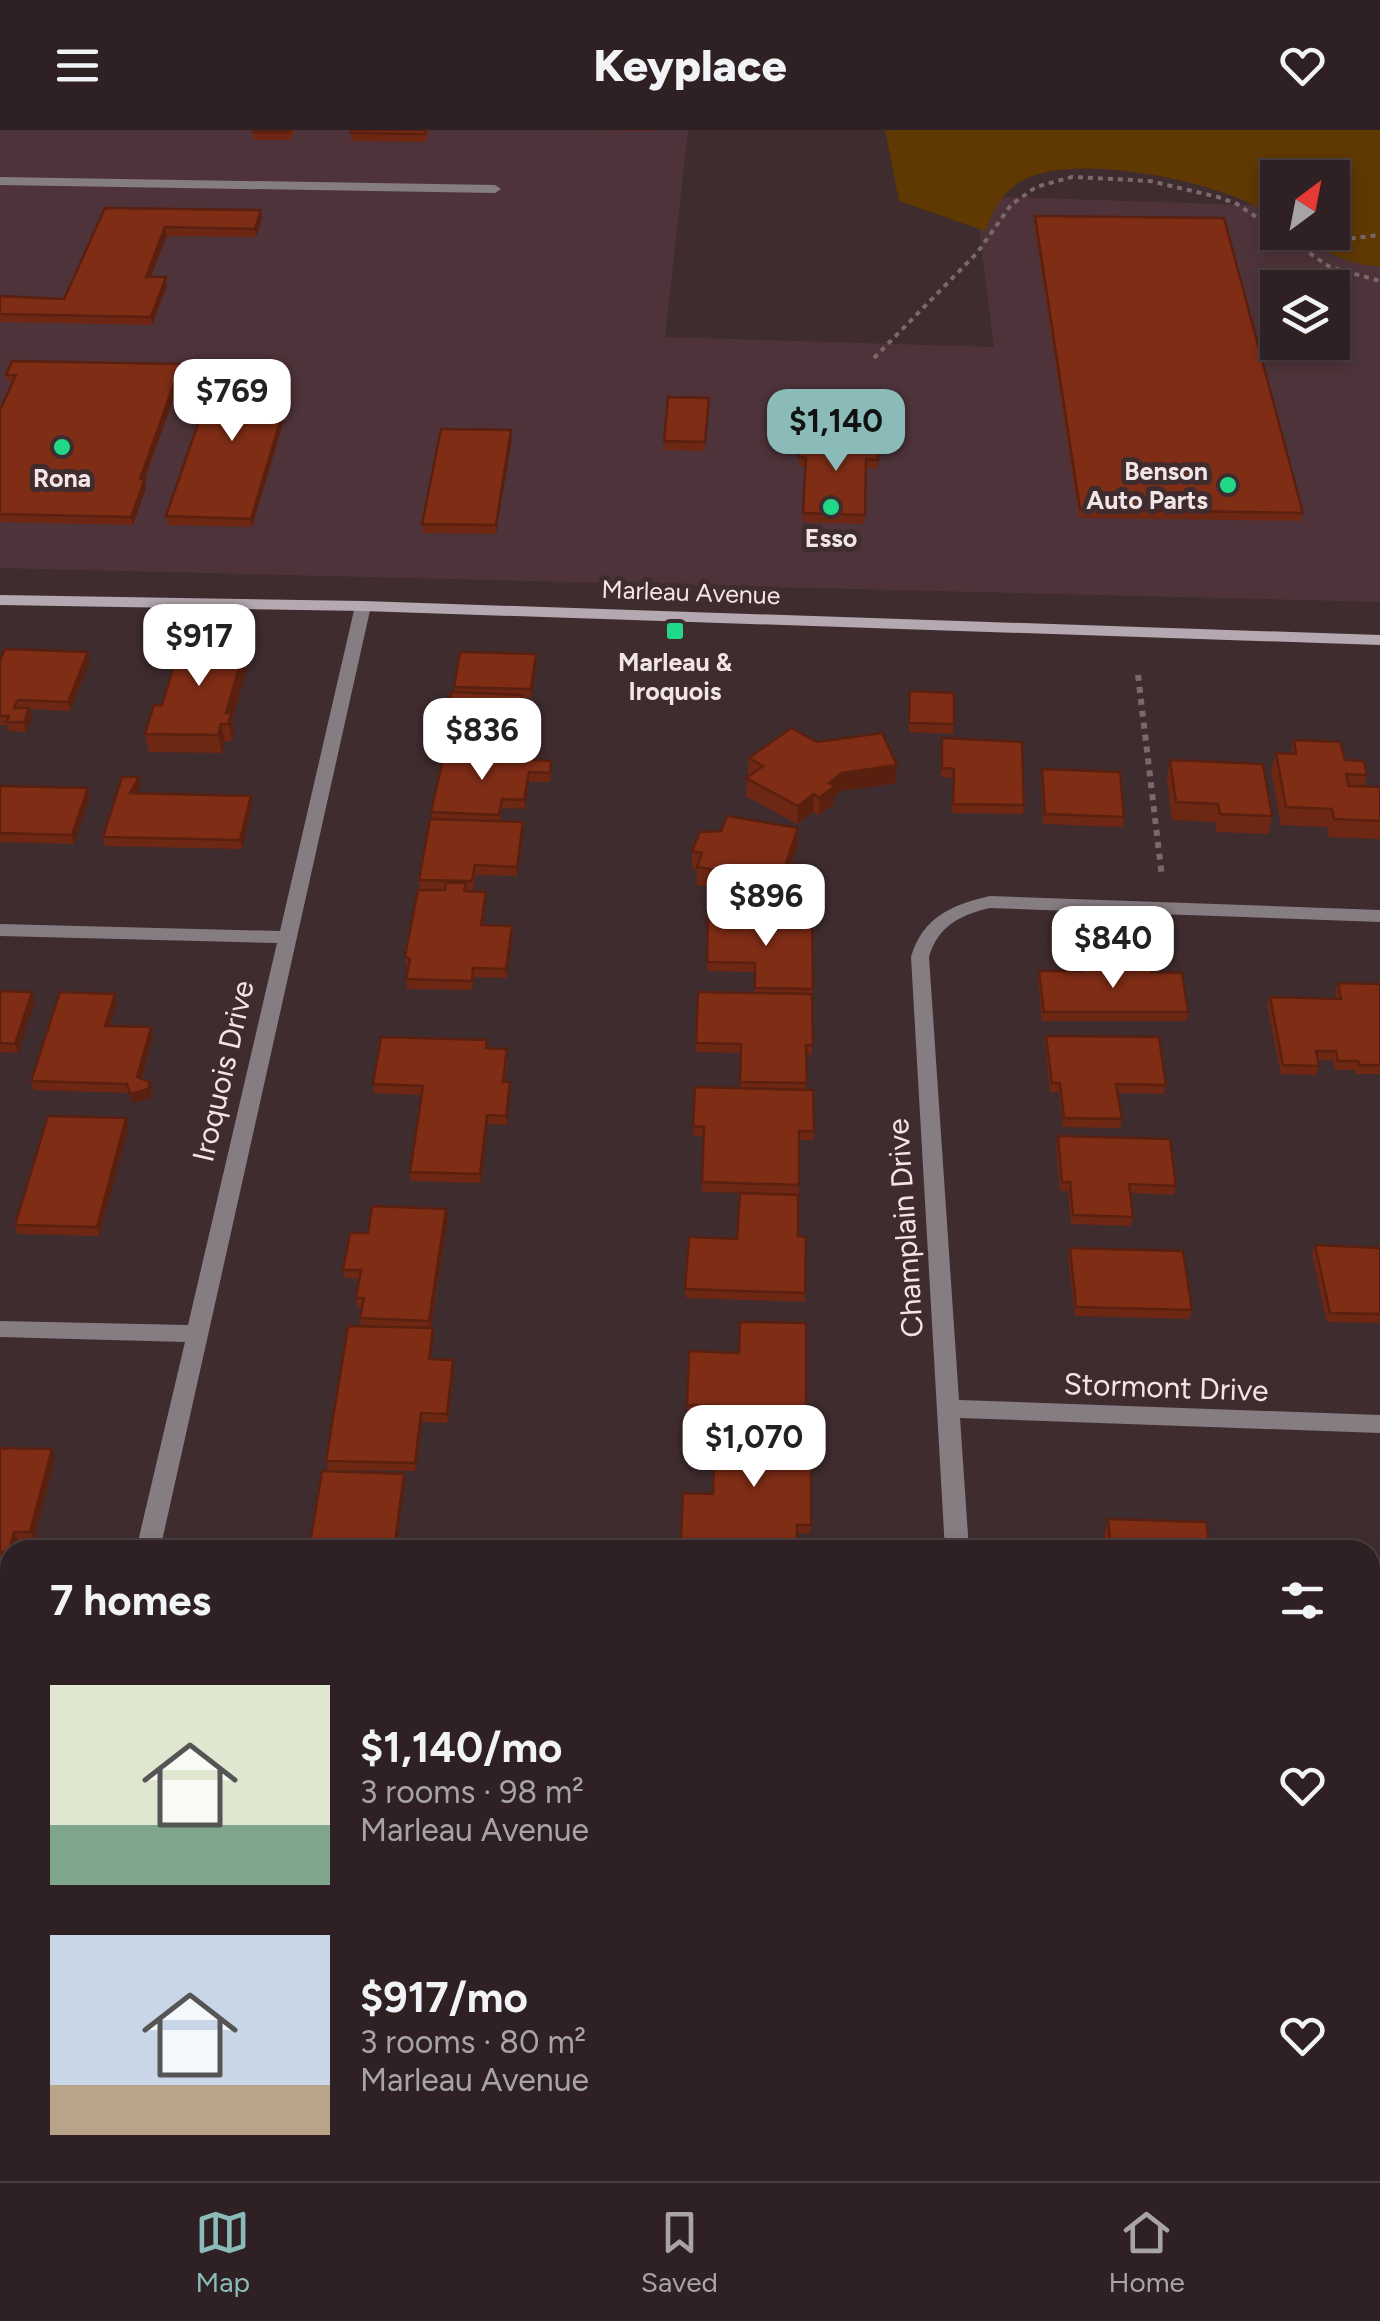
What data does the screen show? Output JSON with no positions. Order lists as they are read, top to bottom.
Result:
{
  "streets": {
    "main road": ["Marleau Avenue"],
    "street": ["Iroquois Drive", "Champlain Drive", "Stormont Drive"]
  },
  "crossings": [
    ["Marleau Avenue", "Iroquois Drive"],
    ["Champlain Drive", "Stormont Drive"]
  ],
  "places": {
    "other": ["Rona", "Benson Auto Parts", "Esso"],
    "transit": ["Marleau & Iroquois"]
  },
  "north": "top right",
  "page": {
    "header": "Keyplace",
    "price": [
      "$769",
      "$1,140",
      "$917",
      "$836",
      "$896",
      "$840",
      "$1,070"
    ],
    "heading": "7 homes",
    "list": [
      {
        "name": "$1,140/mo",
        "note": "3 rooms · 98 m² · Marleau Avenue"
      },
      {
        "name": "$917/mo",
        "note": "3 rooms · 80 m² · Marleau Avenue"
      }
    ],
    "tabs": ["Map", "Saved", "Home"]
  }
}
